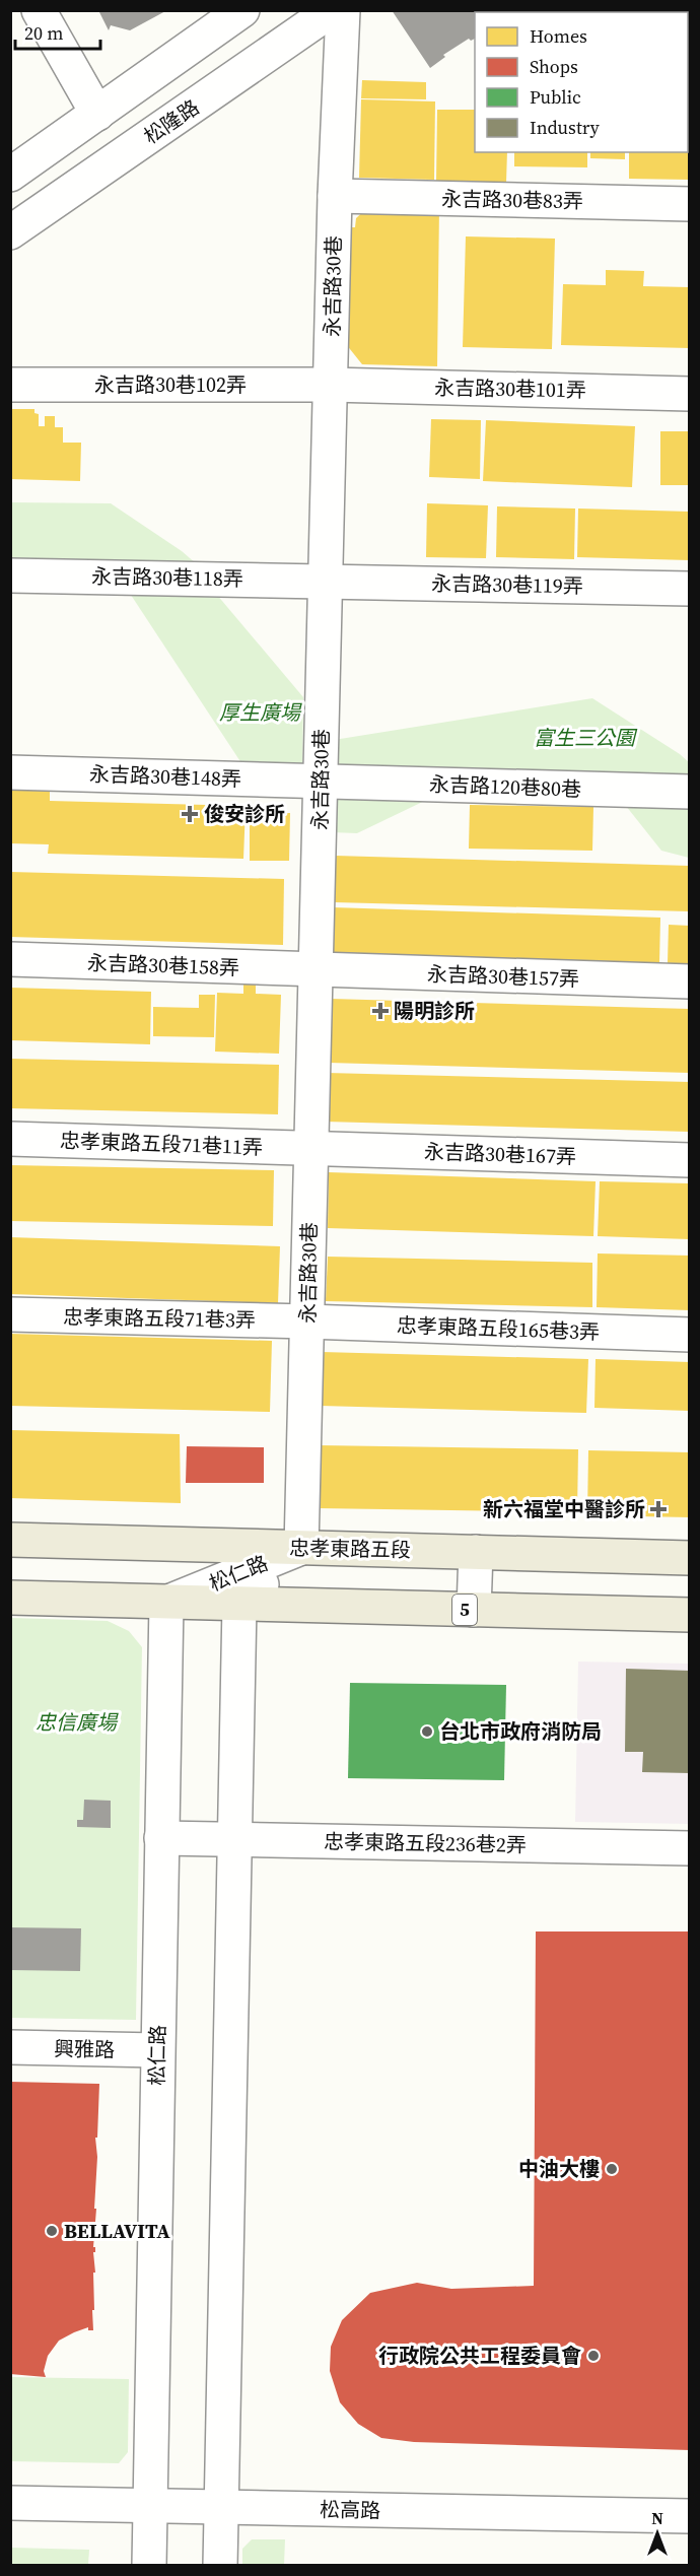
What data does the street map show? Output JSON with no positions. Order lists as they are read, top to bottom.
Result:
{
  "streets": {
    "main road": ["忠孝東路五段", "5"],
    "street": [
      "松隆路",
      "永吉路30巷83弄",
      "永吉路30巷",
      "永吉路30巷102弄",
      "永吉路30巷101弄",
      "永吉路30巷118弄",
      "永吉路30巷119弄",
      "永吉路30巷148弄",
      "永吉路120巷80巷",
      "永吉路30巷158弄",
      "永吉路30巷157弄",
      "忠孝東路五段71巷11弄",
      "永吉路30巷167弄",
      "忠孝東路五段71巷3弄",
      "忠孝東路五段165巷3弄",
      "松仁路",
      "忠孝東路五段236巷2弄",
      "興雅路",
      "松高路"
    ]
  },
  "crossings": [
    ["永吉路30巷83弄", "永吉路30巷"],
    ["永吉路30巷", "永吉路30巷102弄"],
    ["永吉路30巷", "永吉路30巷101弄"],
    ["永吉路30巷", "永吉路30巷118弄"],
    ["永吉路30巷", "永吉路30巷119弄"],
    ["永吉路30巷", "永吉路30巷148弄"],
    ["永吉路30巷", "永吉路120巷80巷"],
    ["永吉路30巷", "永吉路30巷158弄"],
    ["永吉路30巷", "永吉路30巷157弄"],
    ["永吉路30巷", "忠孝東路五段71巷11弄"],
    ["永吉路30巷", "永吉路30巷167弄"],
    ["永吉路30巷", "忠孝東路五段71巷3弄"],
    ["永吉路30巷", "忠孝東路五段165巷3弄"],
    ["永吉路30巷", "忠孝東路五段"],
    ["永吉路30巷", "松仁路"],
    ["永吉路30巷102弄", "永吉路30巷101弄"],
    ["永吉路30巷118弄", "永吉路30巷119弄"],
    ["永吉路30巷148弄", "永吉路120巷80巷"],
    ["永吉路30巷158弄", "永吉路30巷157弄"],
    ["忠孝東路五段71巷11弄", "永吉路30巷167弄"],
    ["忠孝東路五段71巷3弄", "忠孝東路五段165巷3弄"],
    ["忠孝東路五段", "松仁路"],
    ["松仁路", "5"],
    ["松仁路", "忠孝東路五段236巷2弄"],
    ["松仁路", "興雅路"],
    ["松仁路", "松高路"]
  ],
  "parks": ["厚生廣場", "富生三公園", "忠信廣場"],
  "places": {
    "health": ["俊安診所", "陽明診所", "新六福堂中醫診所"],
    "other": [
      "台北市政府消防局",
      "中油大樓",
      "BELLAVITA",
      "行政院公共工程委員會"
    ]
  },
  "legend": [
    "Homes",
    "Shops",
    "Public",
    "Industry"
  ],
  "scale_bar": "20 m",
  "north": "top"
}
